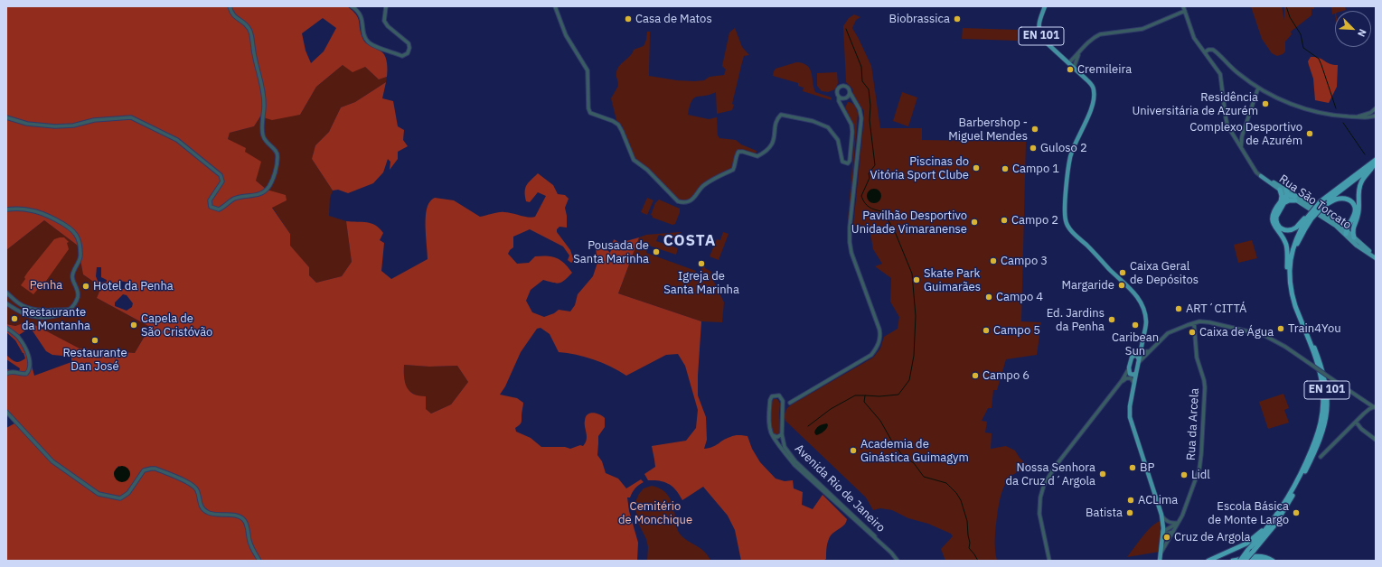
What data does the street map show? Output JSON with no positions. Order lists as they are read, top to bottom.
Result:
{
  "streets": {
    "highway": ["EN 101"],
    "main road": ["Rua São Torcato"],
    "street": ["Rua da Arcela", "Avenida Rio de Janeiro"]
  },
  "districts": ["COSTA"],
  "parks": ["Penha", "Cemitério de Monchique"],
  "places": [
    "Casa de Matos",
    "Biobrassica",
    "Cremileira",
    "Residência Universitária de Azurém",
    "Barbershop - Miguel Mendes",
    "Complexo Desportivo de Azurém",
    "Guloso 2",
    "Piscinas do Vitória Sport Clube",
    "Campo 1",
    "Campo 2",
    "Pavilhão Desportivo Unidade Vimaranense",
    "Pousada de Santa Marinha",
    "Campo 3",
    "Igreja de Santa Marinha",
    "Caixa Geral de Depósitos",
    "Skate Park Guimarães",
    "Margaride",
    "Hotel da Penha",
    "Campo 4",
    "ART´CITTÁ",
    "Restaurante da Montanha",
    "Ed. Jardins da Penha",
    "Capela de São Cristóvão",
    "Caribean Sun",
    "Train4You",
    "Campo 5",
    "Caixa de Água",
    "Restaurante Dan José",
    "Campo 6",
    "Academia de Ginástica Guimagym",
    "BP",
    "Nossa Senhora da Cruz d´Argola",
    "Lidl",
    "ACLima",
    "Batista",
    "Escola Básica de Monte Largo",
    "Cruz de Argola"
  ],
  "north": "bottom right"
}
